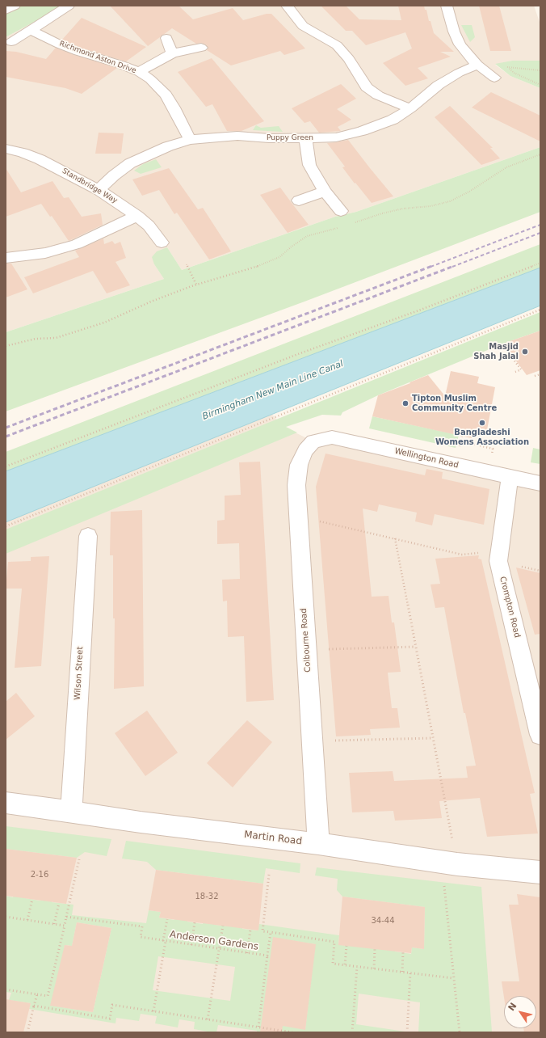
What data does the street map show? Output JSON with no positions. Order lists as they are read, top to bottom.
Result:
{
  "streets": {
    "street": [
      "Richmond Aston Drive",
      "Puppy Green",
      "Standbridge Way",
      "Wellington Road",
      "Crompton Road",
      "Colbourne Road",
      "Wilson Street",
      "Martin Road"
    ],
    "path": ["Anderson Gardens"]
  },
  "crossings": [
    ["Richmond Aston Drive", "Puppy Green"],
    ["Puppy Green", "Standbridge Way"],
    ["Wellington Road", "Crompton Road"],
    ["Wellington Road", "Colbourne Road"],
    ["Colbourne Road", "Martin Road"],
    ["Wilson Street", "Martin Road"]
  ],
  "water": ["Birmingham New Main Line Canal"],
  "places": ["Masjid Shah Jalal", "Tipton Muslim Community Centre", "Bangladeshi Womens Association"],
  "house_numbers": ["2-16", "18-32", "34-44"],
  "north": "top left"
}
